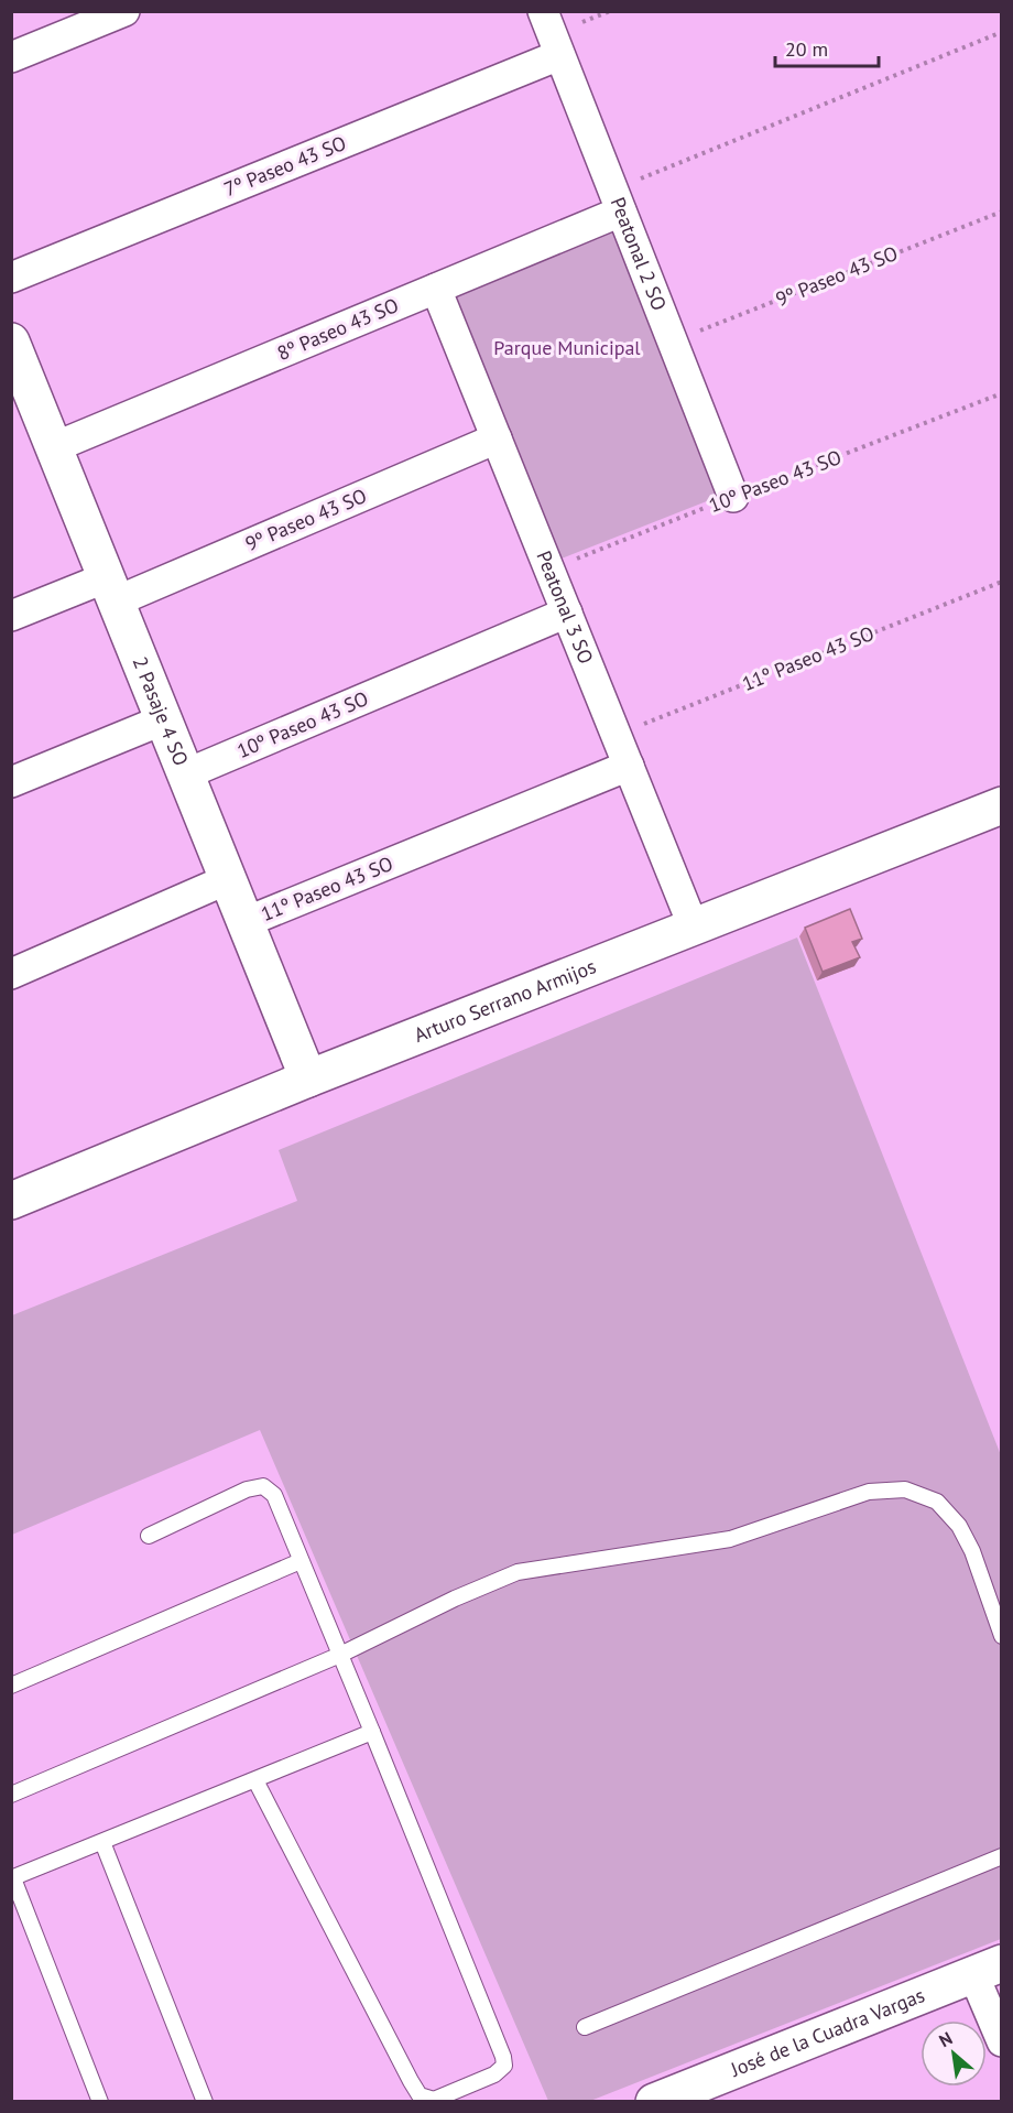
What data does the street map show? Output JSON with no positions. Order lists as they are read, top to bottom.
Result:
{
  "streets": {
    "street": [
      "7º Paseo 43 SO",
      "Peatonal 2 SO",
      "9º Paseo 43 SO",
      "8º Paseo 43 SO",
      "10º Paseo 43 SO",
      "Peatonal 3 SO",
      "11º Paseo 43 SO",
      "2 Pasaje 4 SO",
      "Arturo Serrano Armijos",
      "José de la Cuadra Vargas"
    ]
  },
  "crossings": [
    ["7º Paseo 43 SO", "Peatonal 2 SO"],
    ["Peatonal 2 SO", "9º Paseo 43 SO"],
    ["Peatonal 2 SO", "8º Paseo 43 SO"],
    ["Peatonal 2 SO", "10º Paseo 43 SO"],
    ["9º Paseo 43 SO", "Peatonal 3 SO"],
    ["9º Paseo 43 SO", "2 Pasaje 4 SO"],
    ["8º Paseo 43 SO", "Peatonal 3 SO"],
    ["8º Paseo 43 SO", "2 Pasaje 4 SO"],
    ["10º Paseo 43 SO", "Peatonal 3 SO"],
    ["10º Paseo 43 SO", "2 Pasaje 4 SO"],
    ["Peatonal 3 SO", "11º Paseo 43 SO"],
    ["Peatonal 3 SO", "Arturo Serrano Armijos"],
    ["11º Paseo 43 SO", "2 Pasaje 4 SO"],
    ["2 Pasaje 4 SO", "Arturo Serrano Armijos"]
  ],
  "parks": ["Parque Municipal"],
  "scale_bar": "20 m",
  "north": "top left"
}
